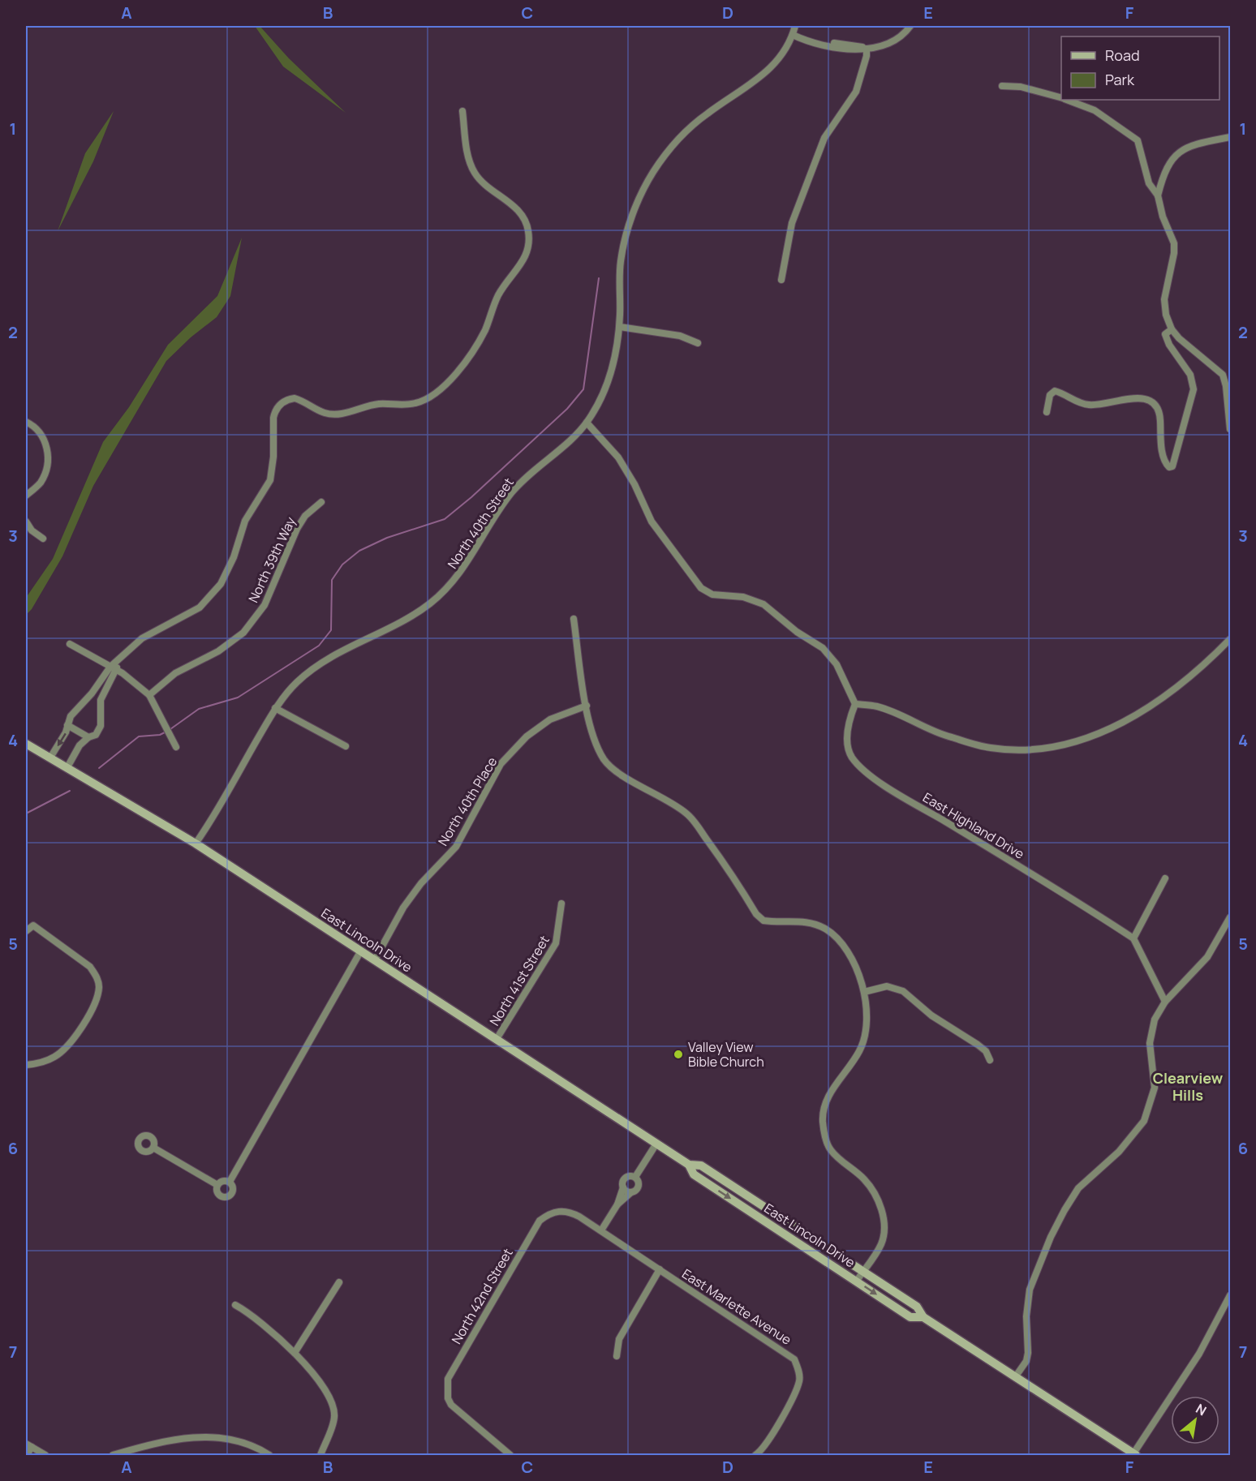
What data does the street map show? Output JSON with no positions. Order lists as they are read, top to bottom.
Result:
{
  "streets": {
    "main road": ["East Lincoln Drive"],
    "street": [
      "North 40th Street",
      "North 39th Way",
      "North 40th Place",
      "East Highland Drive",
      "North 41st Street",
      "North 42nd Street",
      "East Marlette Avenue"
    ]
  },
  "crossings": [
    ["North 40th Street", "East Lincoln Drive"],
    ["North 40th Place", "East Lincoln Drive"],
    ["East Lincoln Drive", "North 41st Street"],
    ["North 42nd Street", "East Marlette Avenue"]
  ],
  "districts": ["Clearview Hills"],
  "places": ["Valley View Bible Church"],
  "legend": ["Road", "Park"],
  "north": "top right",
  "grid": {
    "columns": [
      "A",
      "B",
      "C",
      "D",
      "E",
      "F"
    ],
    "rows": [
      "1",
      "2",
      "3",
      "4",
      "5",
      "6",
      "7"
    ]
  }
}
